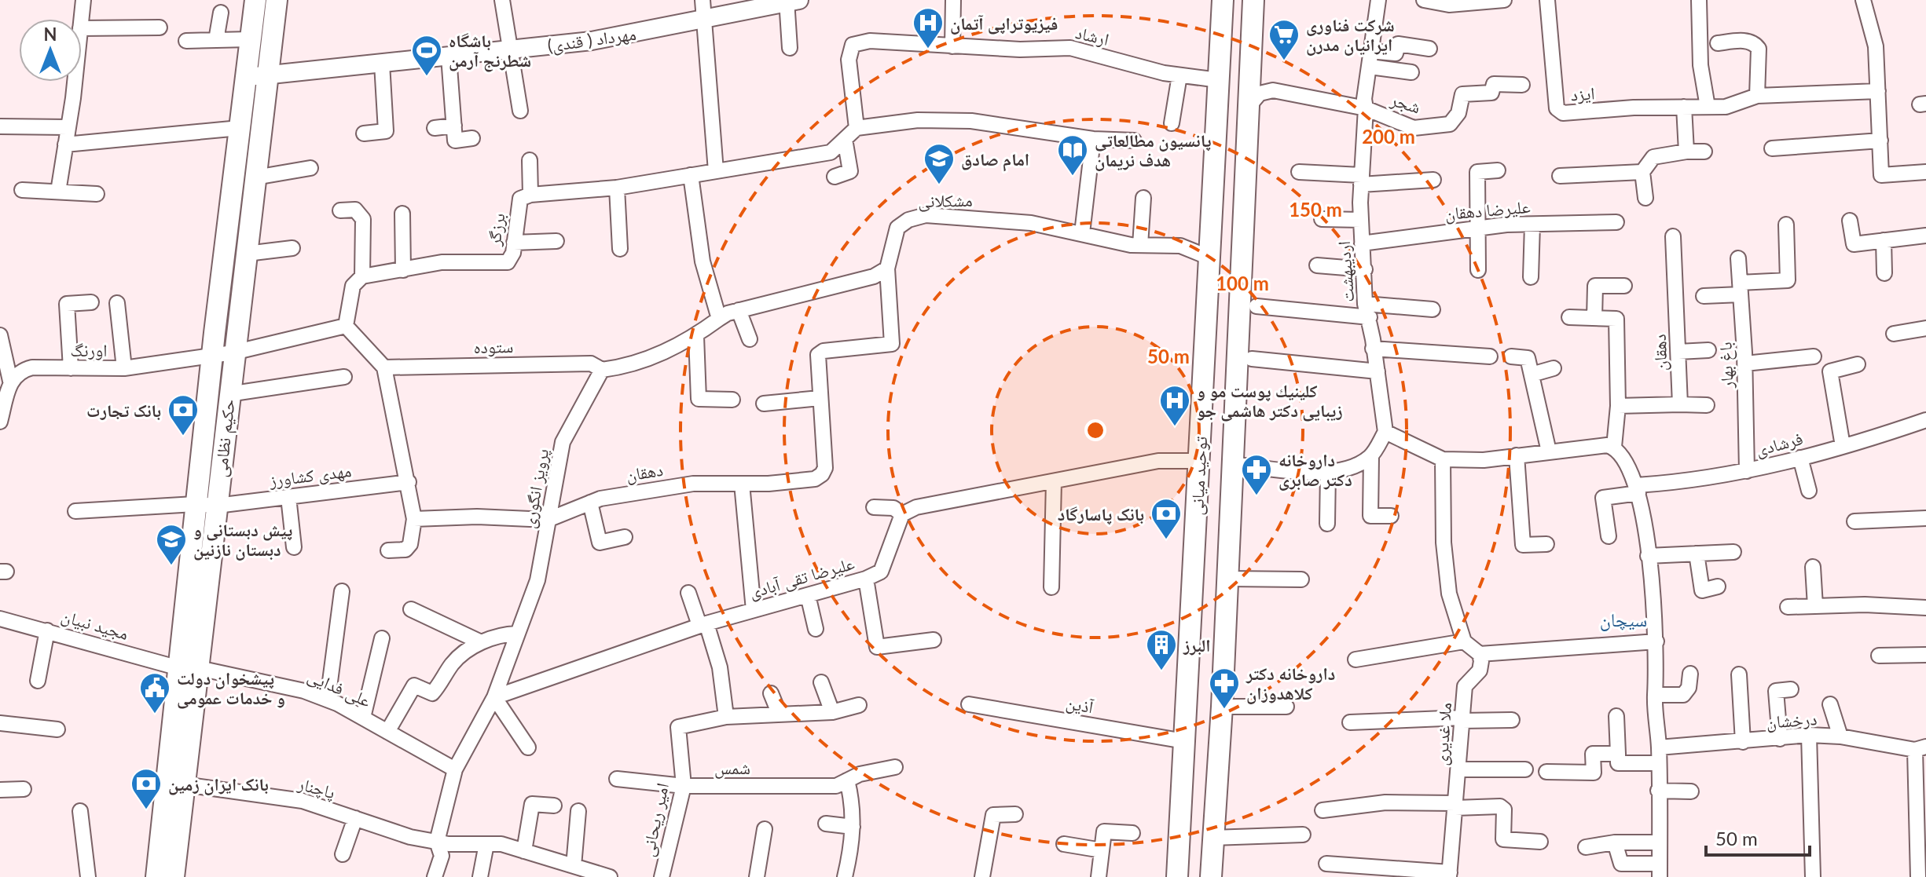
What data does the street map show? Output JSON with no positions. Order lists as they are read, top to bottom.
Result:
{
  "streets": {
    "main road": ["حکیم نظامی", "توحید میانی"],
    "street": [
      "ارشاد",
      "مهرداد ( قندی)",
      "ایزد",
      "شجر",
      "مشکلانی",
      "علیرضا دهقان",
      "برزگر",
      "اردیبهشت",
      "ستوده",
      "اورنگ",
      "دهقان",
      "باغ بهار",
      "فرشادی",
      "مهدی کشاورز",
      "پرویز انگوری",
      "علیرضا تقی آبادی",
      "مجید نبیان",
      "علی فدایی",
      "آذین",
      "درخشان",
      "ملا غدیری",
      "شمس",
      "پاچنار",
      "امیر ریحانی"
    ]
  },
  "crossings": [
    ["ارشاد", "توحید میانی"],
    ["مهرداد ( قندی)", "حکیم نظامی"],
    ["شجر", "اردیبهشت"],
    ["مشکلانی", "دهقان"],
    ["مشکلانی", "توحید میانی"],
    ["علیرضا دهقان", "اردیبهشت"],
    ["ستوده", "پرویز انگوری"],
    ["اورنگ", "حکیم نظامی"],
    ["دهقان", "پرویز انگوری"],
    ["باغ بهار", "فرشادی"],
    ["حکیم نظامی", "مهدی کشاورز"],
    ["حکیم نظامی", "مجید نبیان"],
    ["حکیم نظامی", "علی فدایی"],
    ["حکیم نظامی", "پاچنار"],
    ["توحید میانی", "آذین"],
    ["پرویز انگوری", "علیرضا تقی آبادی"],
    ["پرویز انگوری", "علی فدایی"],
    ["پرویز انگوری", "پاچنار"],
    ["مجید نبیان", "علی فدایی"],
    ["شمس", "امیر ریحانی"]
  ],
  "districts": ["سیچان"],
  "places": {
    "hospital": ["فیزیوتراپی آتمان", "كلينيك پوست مو و زيبايى دکتر هاشمی جو"],
    "supermarket": ["شرکت فناوری ایرانیان مدرن"],
    "sports": ["باشگاه شطرنج آرمن"],
    "library": ["پانسیون مطالعاتی هدف نریمان"],
    "school or university": ["امام صادق", "پیش دبستانی و دبستان نازنین"],
    "bank": ["بانک تجارت", "بانک پاسارگاد", "بانک ایران زمین"],
    "pharmacy": ["داروخانه دکتر صابری", "داروخانه دکتر کلاهدوزان"],
    "building": ["البرز"],
    "public building": ["پیشخوان دولت و خدمات عمومی"]
  },
  "scale_bar": "50 m",
  "north": "top",
  "rings": [
    "200 m",
    "150 m",
    "100 m",
    "50 m"
  ]
}
